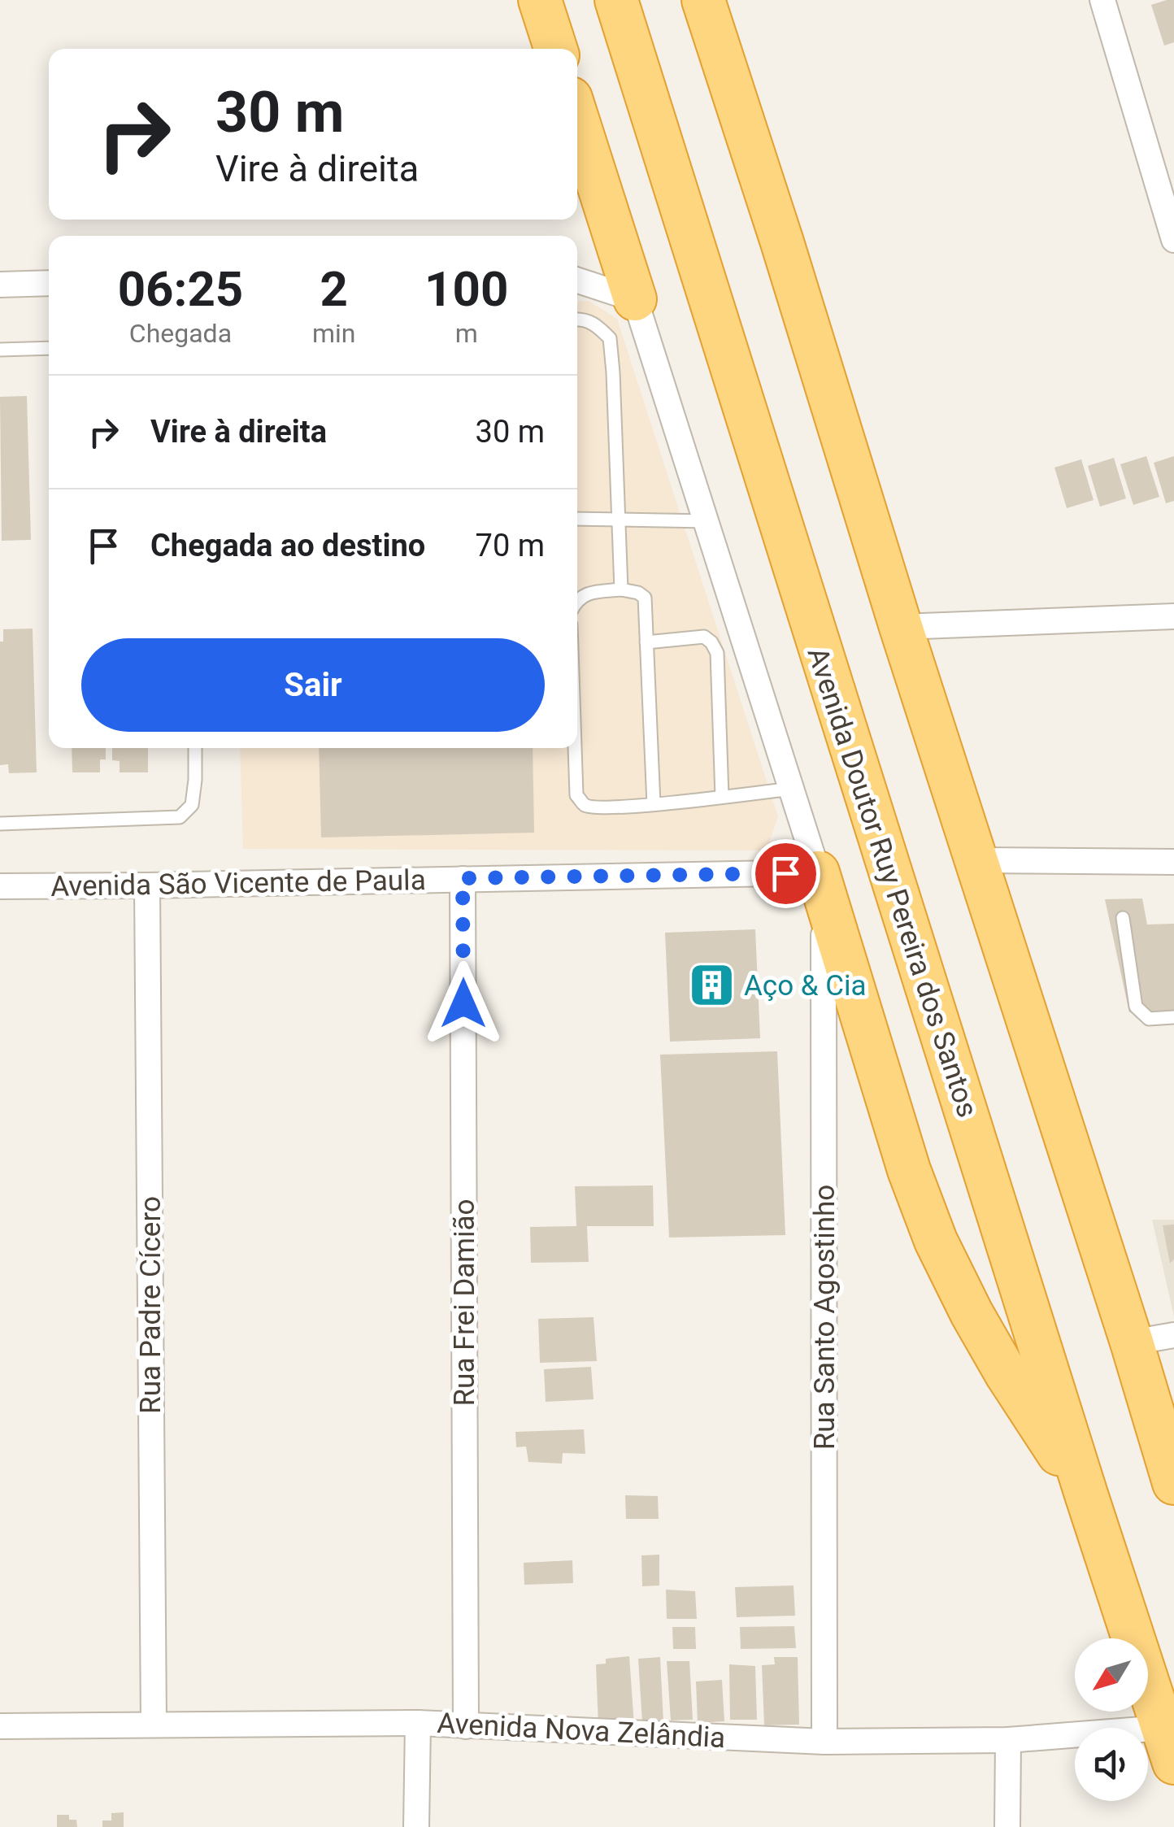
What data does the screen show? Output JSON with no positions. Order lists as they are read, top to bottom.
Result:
{
  "streets": {
    "highway": ["Avenida Doutor Ruy Pereira dos Santos"],
    "street": [
      "Avenida São Vicente de Paula",
      "Rua Frei Damião",
      "Rua Padre Cícero",
      "Rua Santo Agostinho",
      "Avenida Nova Zelândia"
    ]
  },
  "crossings": [
    ["Avenida Doutor Ruy Pereira dos Santos", "Avenida Nova Zelândia"],
    ["Avenida São Vicente de Paula", "Rua Frei Damião"],
    ["Avenida São Vicente de Paula", "Rua Padre Cícero"],
    ["Avenida São Vicente de Paula", "Rua Santo Agostinho"],
    ["Rua Frei Damião", "Avenida Nova Zelândia"],
    ["Rua Padre Cícero", "Avenida Nova Zelândia"],
    ["Rua Santo Agostinho", "Avenida Nova Zelândia"]
  ],
  "places": {
    "building": ["Aço & Cia"]
  },
  "north": "bottom left",
  "page": {
    "turn": ["30 m", "Vire à direita"],
    "eta": [
      "06:25",
      "Chegada",
      "2",
      "min",
      "100",
      "m"
    ],
    "list": [
      {
        "name": "Vire à direita",
        "value": "30 m"
      },
      {
        "name": "Chegada ao destino",
        "value": "70 m"
      }
    ],
    "buttons": "Sair"
  }
}
